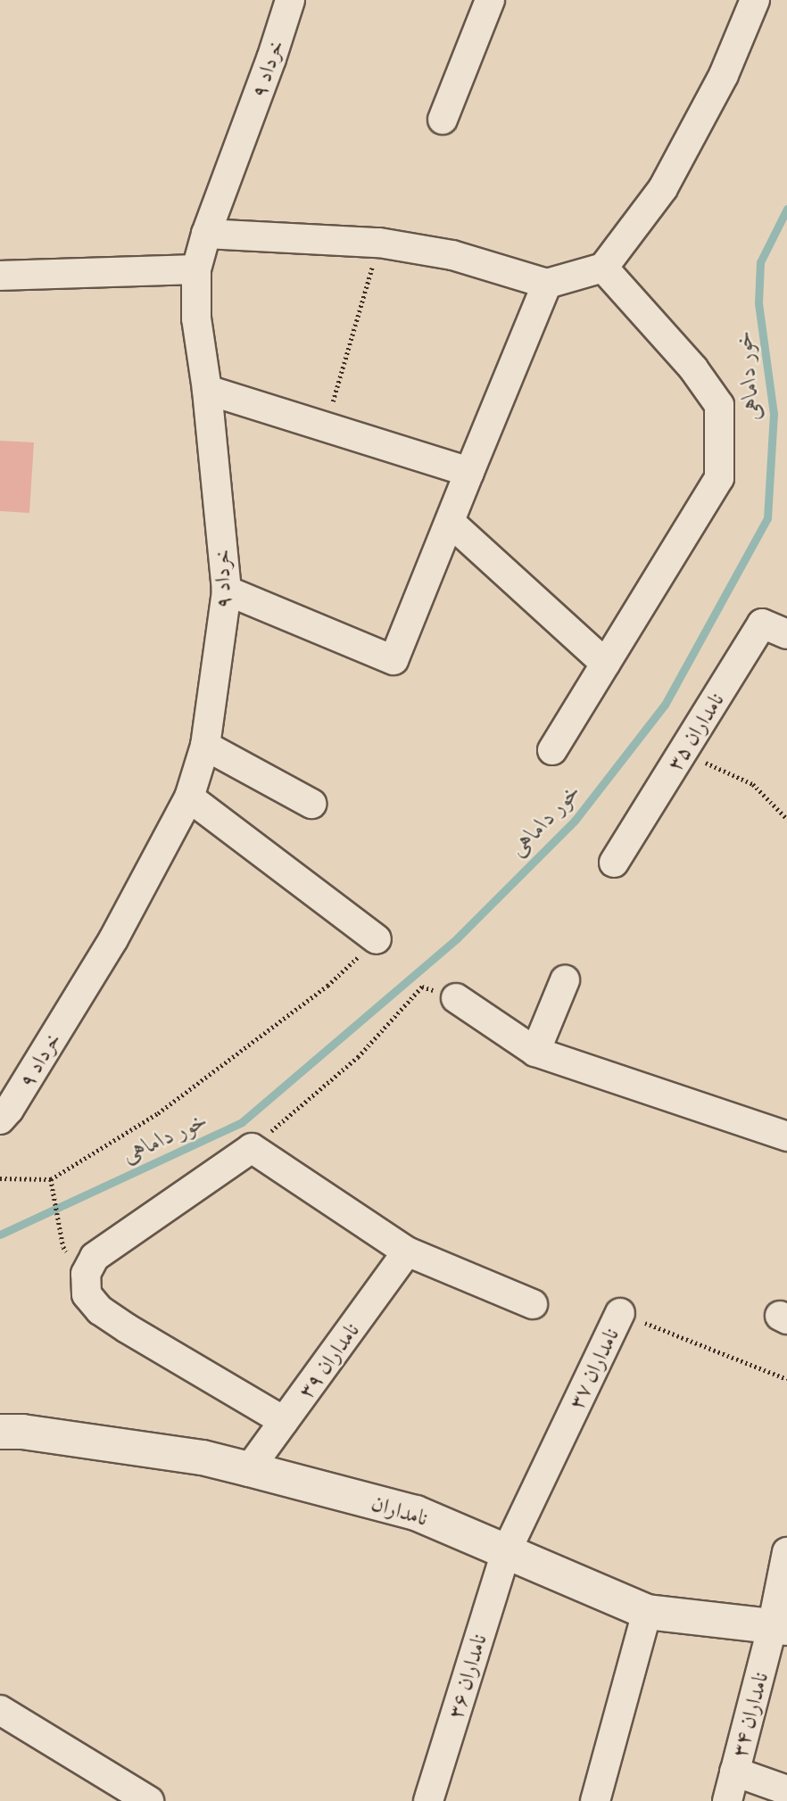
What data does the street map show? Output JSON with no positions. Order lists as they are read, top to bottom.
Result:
{
  "streets": {
    "street": [
      "خرداد ۹",
      "نامداران ۳۵",
      "نامداران ۳۹",
      "نامداران ۳۷",
      "نامداران",
      "نامداران ۳۶",
      "نامداران ۳۴"
    ]
  },
  "crossings": [
    ["نامداران ۳۹", "نامداران"],
    ["نامداران ۳۷", "نامداران"],
    ["نامداران ۳۷", "نامداران ۳۶"],
    ["نامداران", "نامداران ۳۶"],
    ["نامداران", "نامداران ۳۴"]
  ],
  "water": ["خور داماهی"]
}
